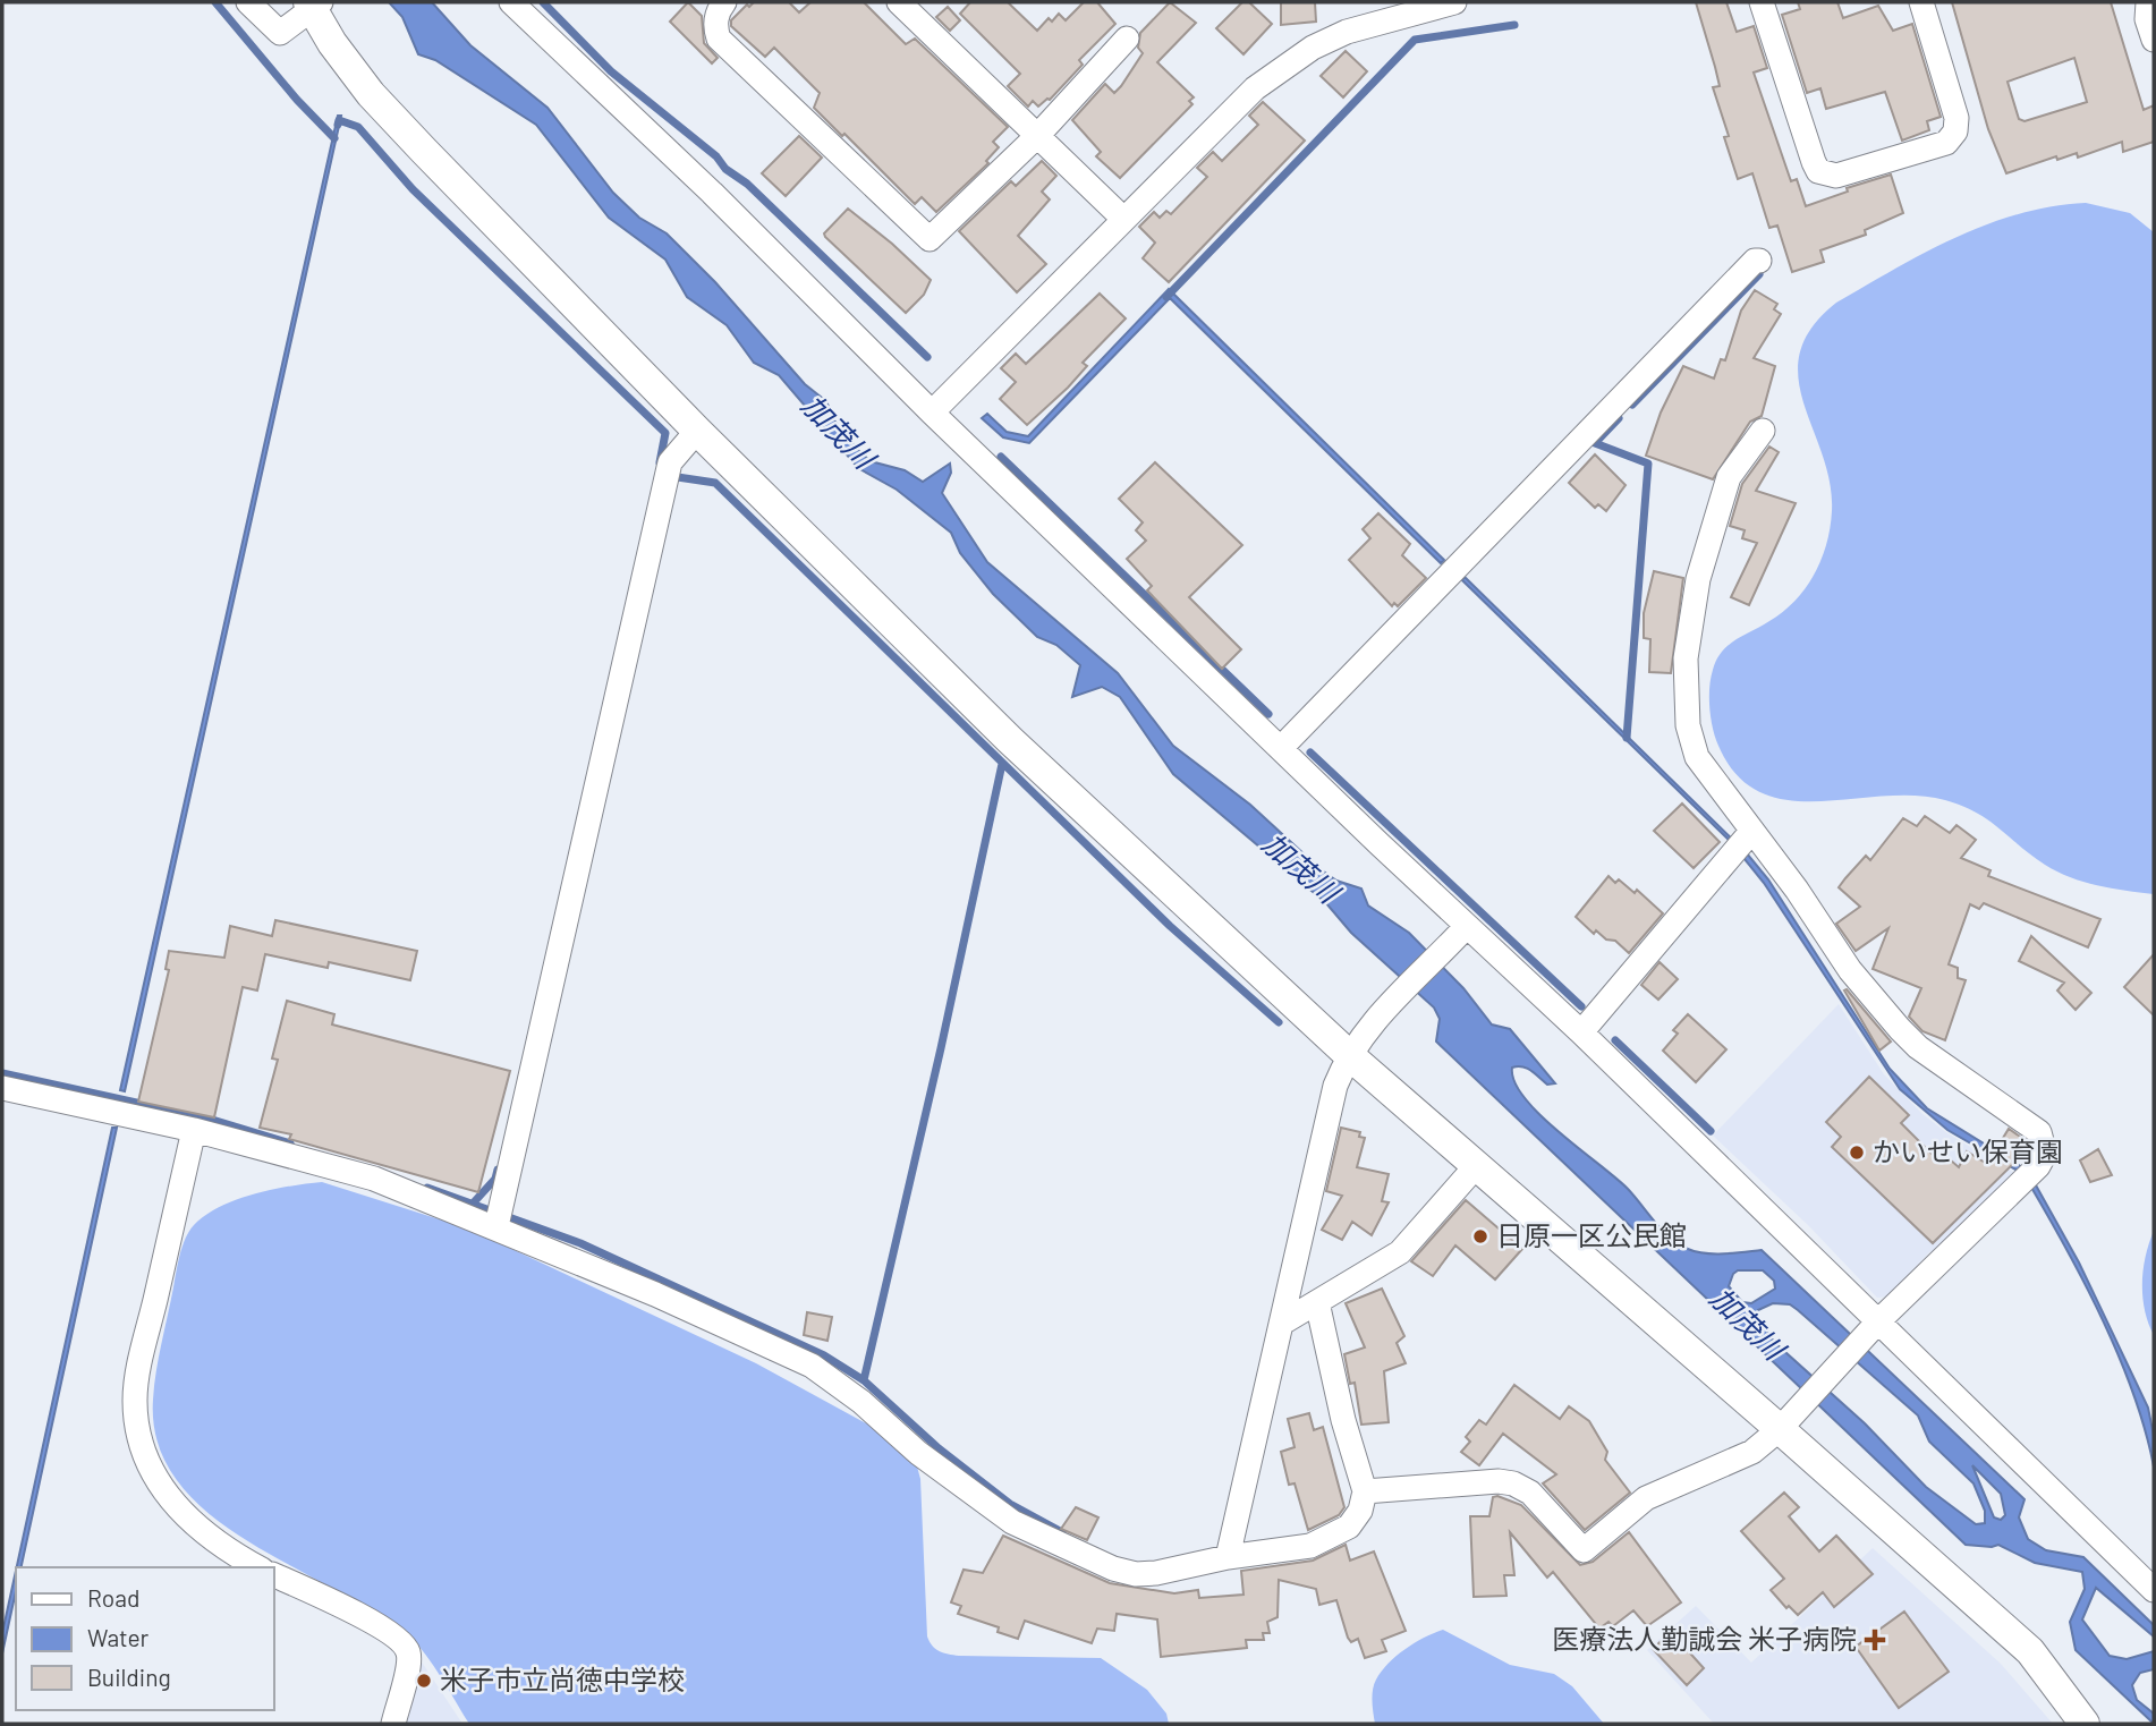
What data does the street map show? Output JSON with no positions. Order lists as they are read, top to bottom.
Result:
{
  "water": ["加茂川"],
  "places": {
    "other": ["かいせい保育園", "日原一区公民館", "米子市立尚徳中学校"],
    "health": ["医療法人勤誠会 米子病院"]
  },
  "legend": ["Road", "Water", "Building"]
}
